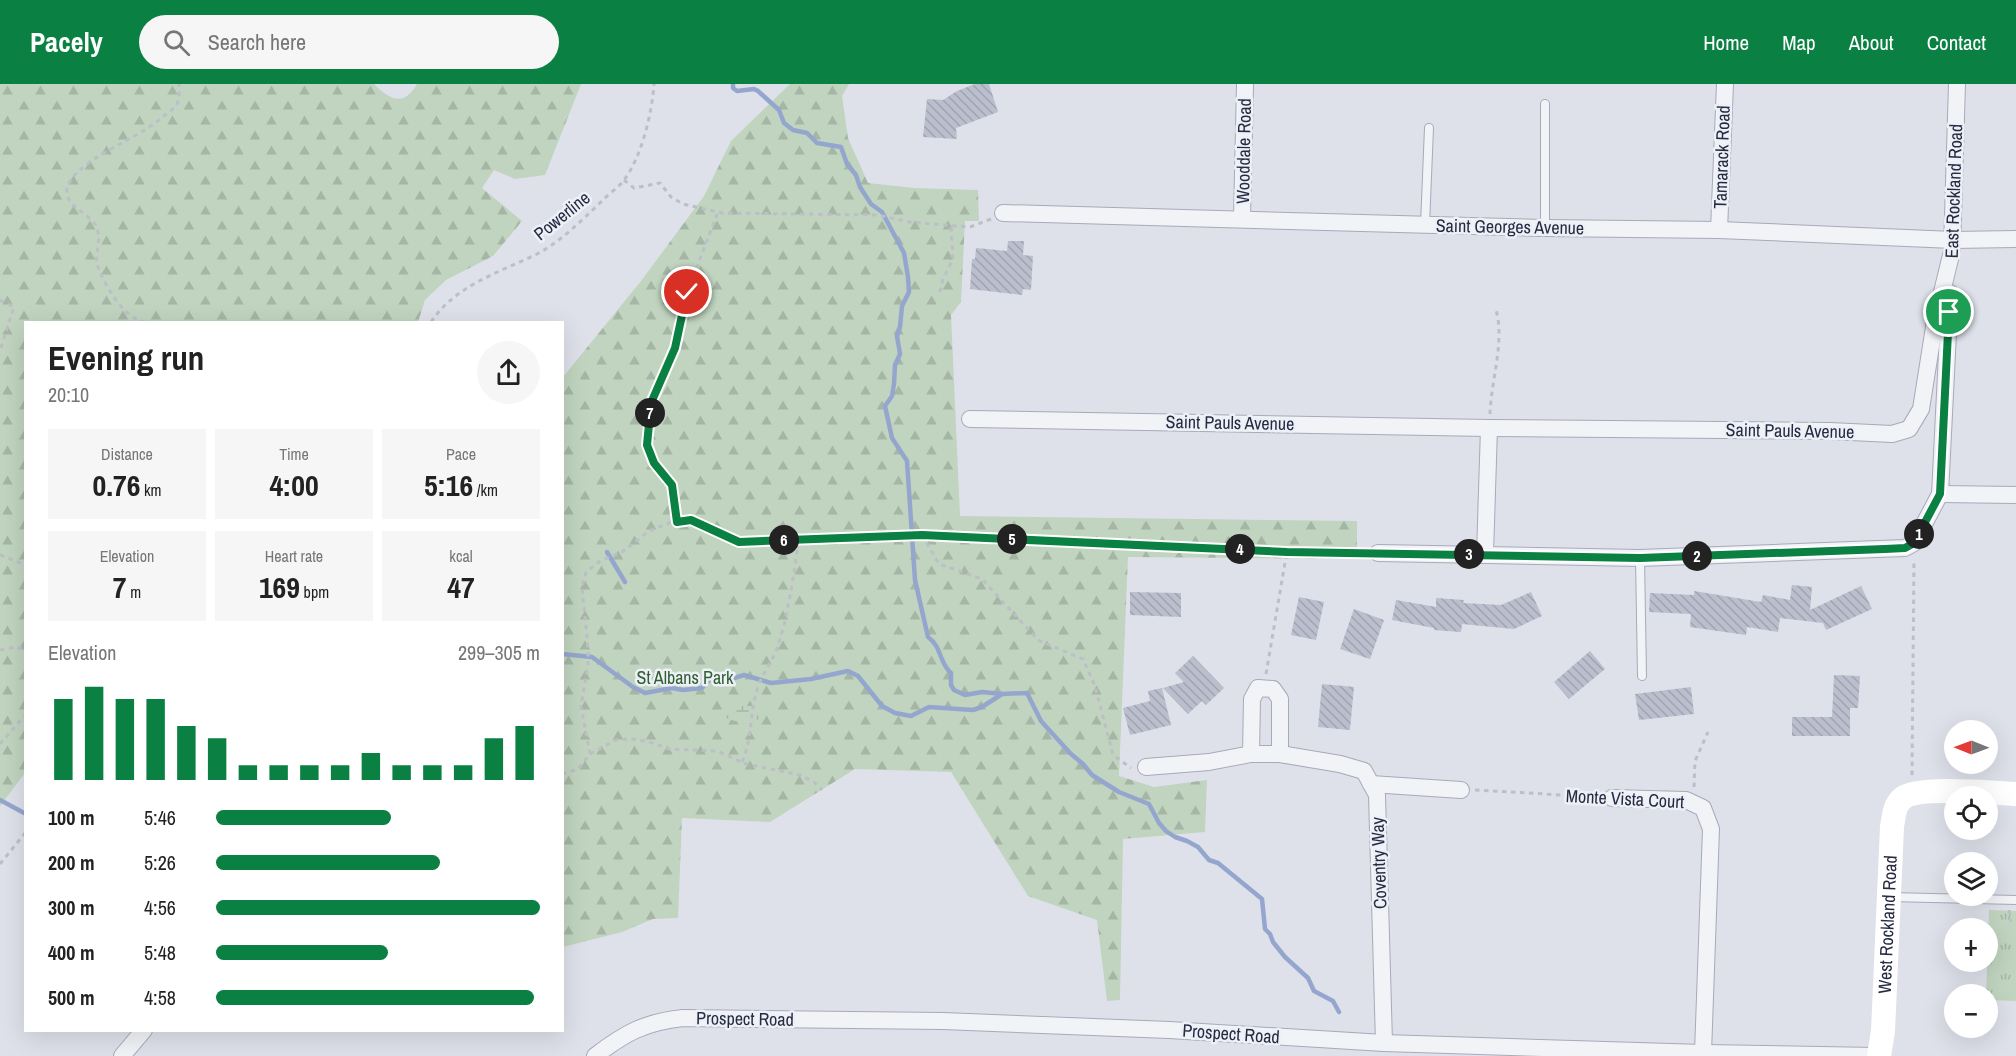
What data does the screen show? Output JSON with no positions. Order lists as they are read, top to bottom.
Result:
{
  "streets": {
    "street": [
      "Wooddale Road",
      "Tamarack Road",
      "East Rockland Road",
      "Saint Georges Avenue",
      "Saint Pauls Avenue",
      "Monte Vista Court",
      "Coventry Way",
      "West Rockland Road",
      "Prospect Road"
    ],
    "path": ["Powerline"]
  },
  "crossings": [
    ["Wooddale Road", "Saint Georges Avenue"],
    ["Tamarack Road", "Saint Georges Avenue"],
    ["East Rockland Road", "Saint Georges Avenue"],
    ["East Rockland Road", "Saint Pauls Avenue"],
    ["Saint Georges Avenue", "Saint Pauls Avenue"],
    ["Monte Vista Court", "Prospect Road"],
    ["Coventry Way", "Prospect Road"],
    ["West Rockland Road", "Prospect Road"]
  ],
  "parks": ["St Albans Park"],
  "north": "left",
  "page": {
    "header": "Pacely",
    "search": "Search here",
    "nav": [
      "Home",
      "Map",
      "About",
      "Contact"
    ],
    "heading": ["Evening run", "20:10"],
    "pins": [
      "7",
      "1",
      "5",
      "6",
      "4",
      "3",
      "2"
    ],
    "stats": [
      ["Distance", "0.76 km"],
      ["Time", "4:00"],
      ["Pace", "5:16 /km"],
      ["Elevation", "7 m"],
      ["Heart rate", "169 bpm"],
      ["kcal", "47"]
    ],
    "chart": ["Elevation", "299–305 m"],
    "map_buttons": ["+", "−"],
    "list": [
      {
        "name": "100 m",
        "note": "5:46"
      },
      {
        "name": "200 m",
        "note": "5:26"
      },
      {
        "name": "300 m",
        "note": "4:56"
      },
      {
        "name": "400 m",
        "note": "5:48"
      },
      {
        "name": "500 m",
        "note": "4:58"
      }
    ]
  }
}
